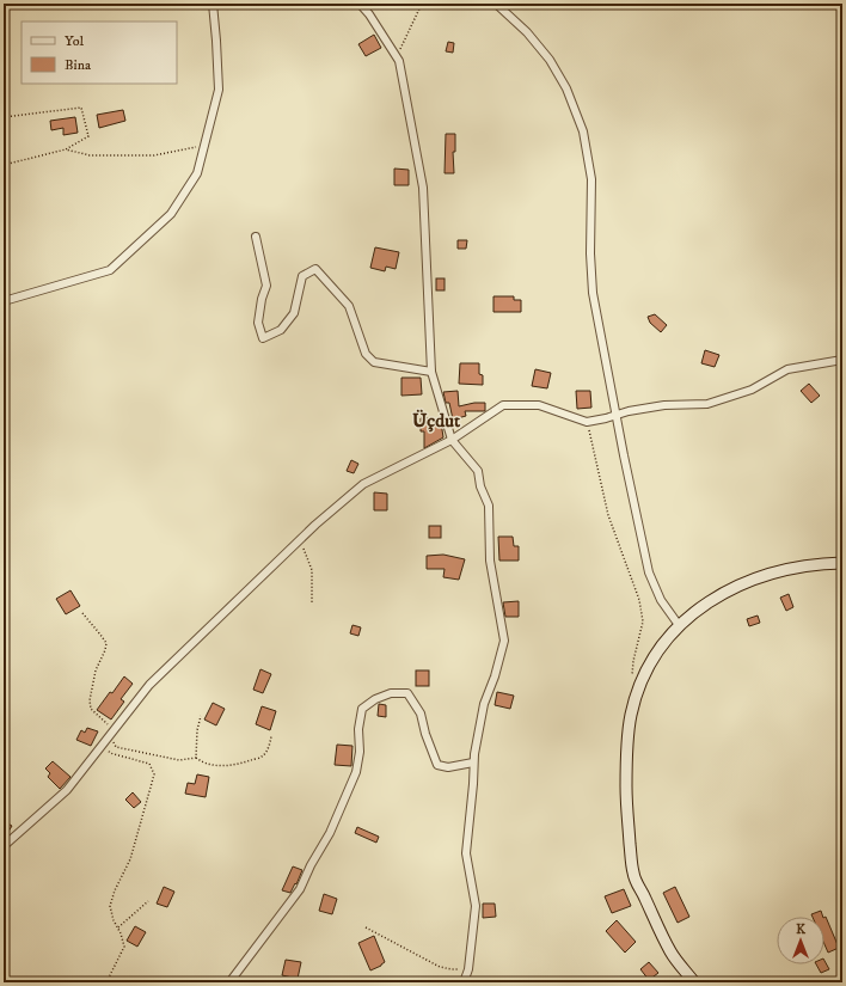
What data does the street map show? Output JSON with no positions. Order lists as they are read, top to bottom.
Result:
{
  "districts": ["Üçdut"],
  "legend": ["Yol", "Bina"],
  "north": "top"
}
